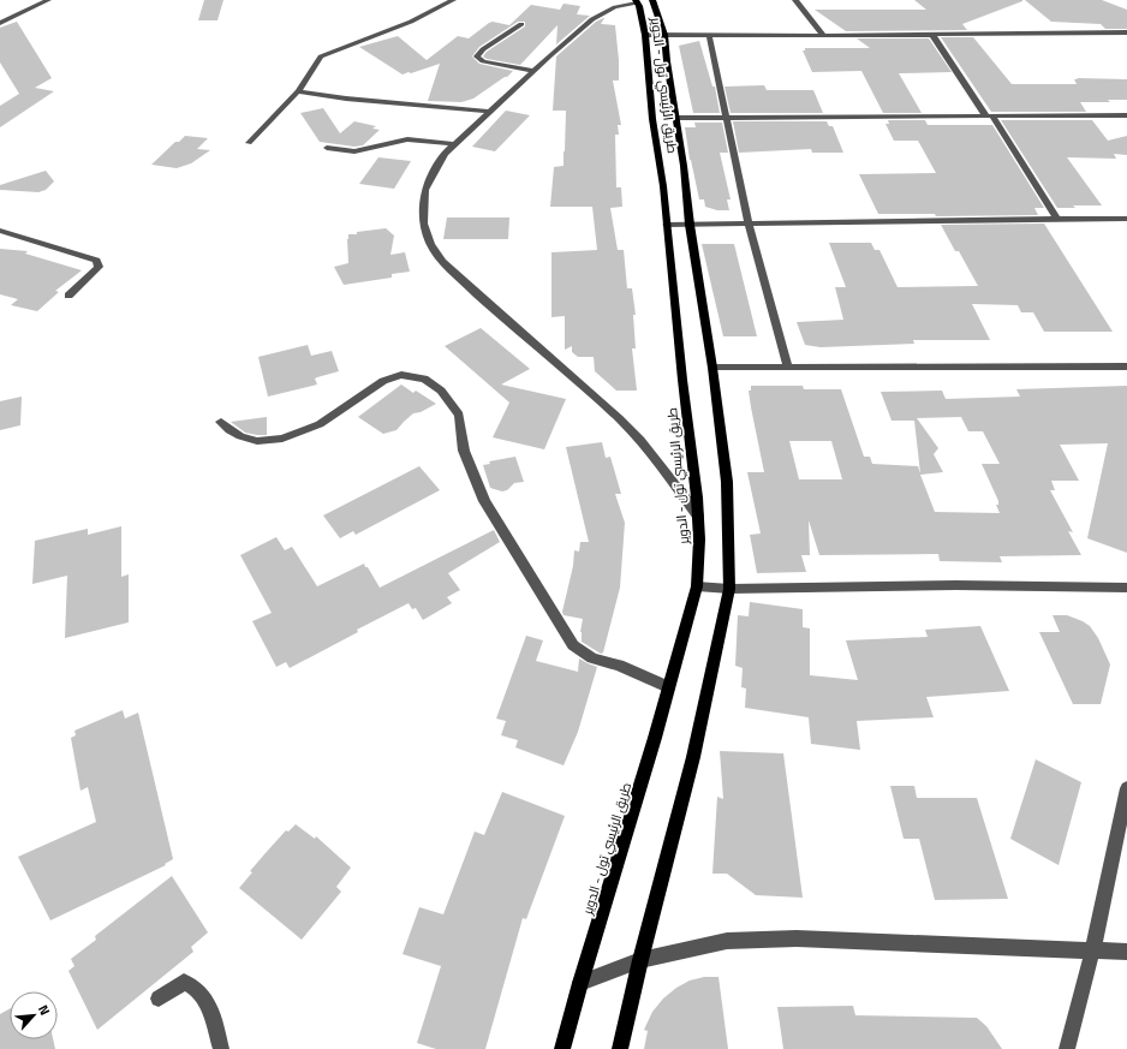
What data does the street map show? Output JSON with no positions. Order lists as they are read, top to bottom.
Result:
{
  "streets": {
    "main road": ["طريق الرئيسي تول - الدوير"]
  },
  "north": "top right"
}
